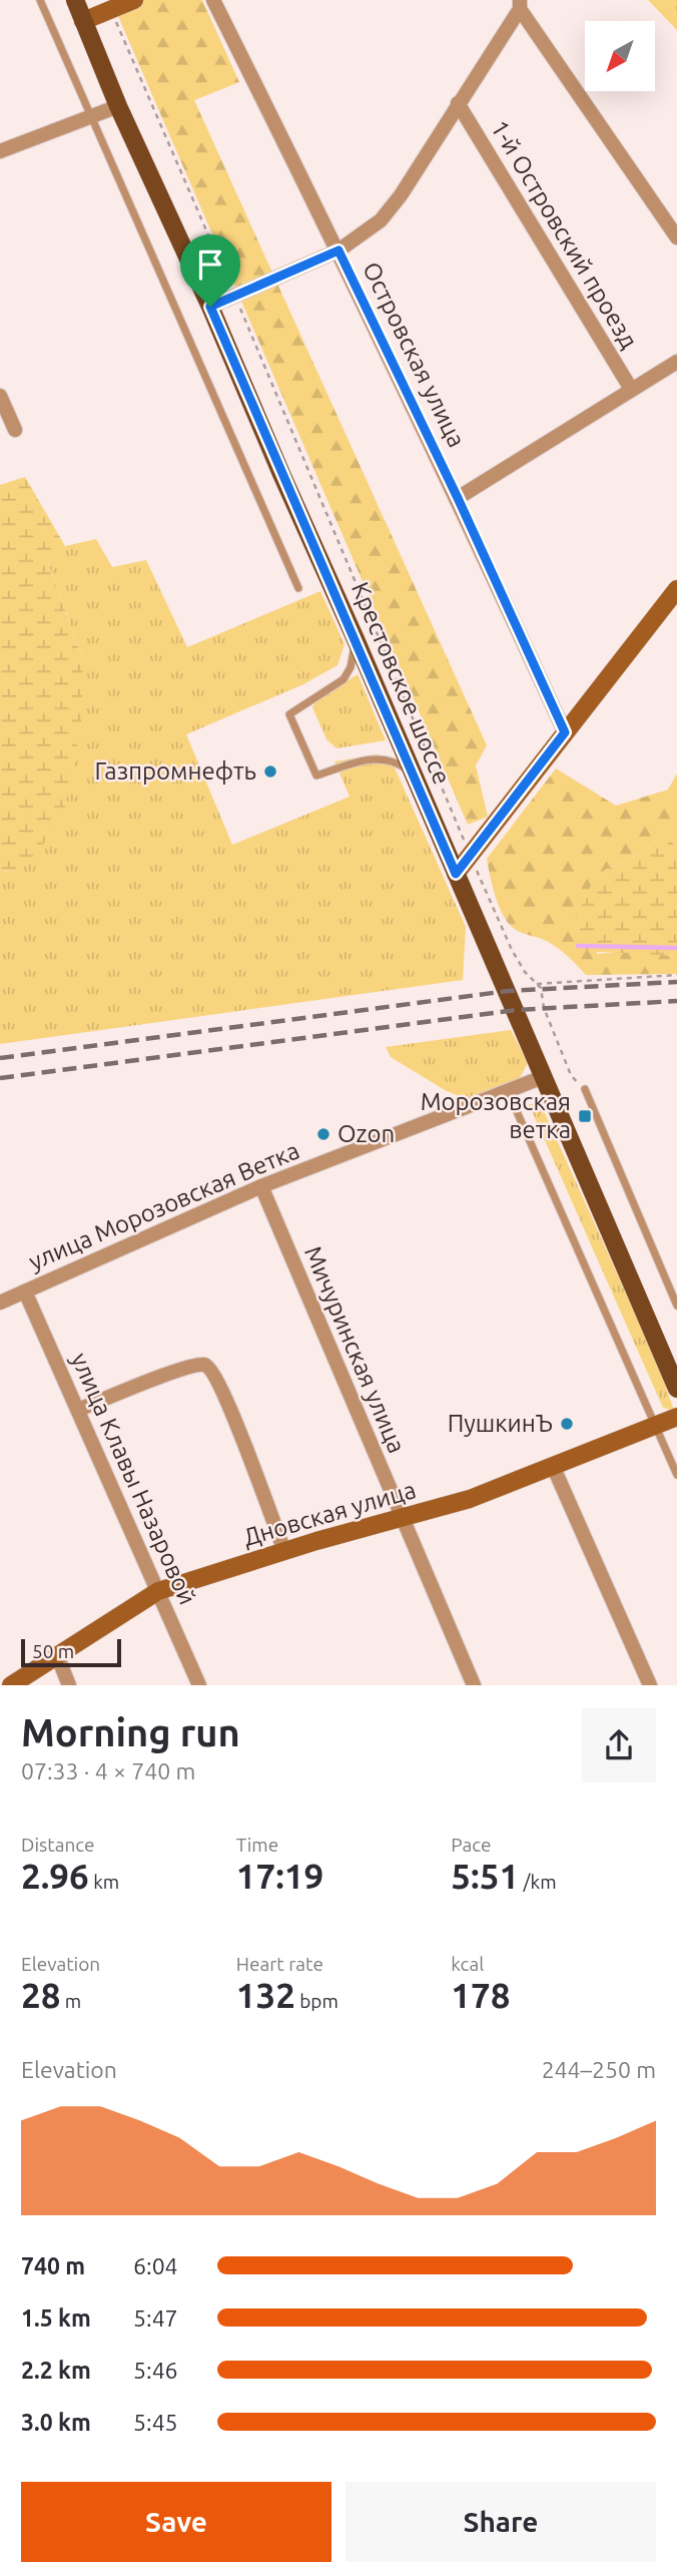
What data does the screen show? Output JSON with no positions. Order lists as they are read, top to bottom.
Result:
{
  "streets": {
    "main road": ["Крестовское шоссе"],
    "street": [
      "1-й Островский проезд",
      "Островская улица",
      "улица Морозовская Ветка",
      "Мичуринская улица",
      "улица Клавы Назаровой",
      "Дновская улица"
    ]
  },
  "crossings": [
    ["Крестовское шоссе", "улица Морозовская Ветка"],
    ["улица Морозовская Ветка", "Мичуринская улица"],
    ["улица Морозовская Ветка", "улица Клавы Назаровой"],
    ["Мичуринская улица", "Дновская улица"],
    ["улица Клавы Назаровой", "Дновская улица"]
  ],
  "places": {
    "other": ["Газпромнефть", "Ozon", "ПушкинЪ"],
    "transit": ["Морозовская ветка"]
  },
  "scale_bar": "50 m",
  "north": "bottom left",
  "page": {
    "scale": "50 m",
    "heading": ["Morning run", "07:33 · 4 × 740 m"],
    "stats": [
      ["Distance", "2.96 km"],
      ["Time", "17:19"],
      ["Pace", "5:51 /km"],
      ["Elevation", "28 m"],
      ["Heart rate", "132 bpm"],
      ["kcal", "178"]
    ],
    "chart": ["Elevation", "244–250 m"],
    "list": [
      {
        "name": "740 m",
        "note": "6:04"
      },
      {
        "name": "1.5 km",
        "note": "5:47"
      },
      {
        "name": "2.2 km",
        "note": "5:46"
      },
      {
        "name": "3.0 km",
        "note": "5:45"
      }
    ],
    "buttons": ["Save", "Share"]
  }
}
